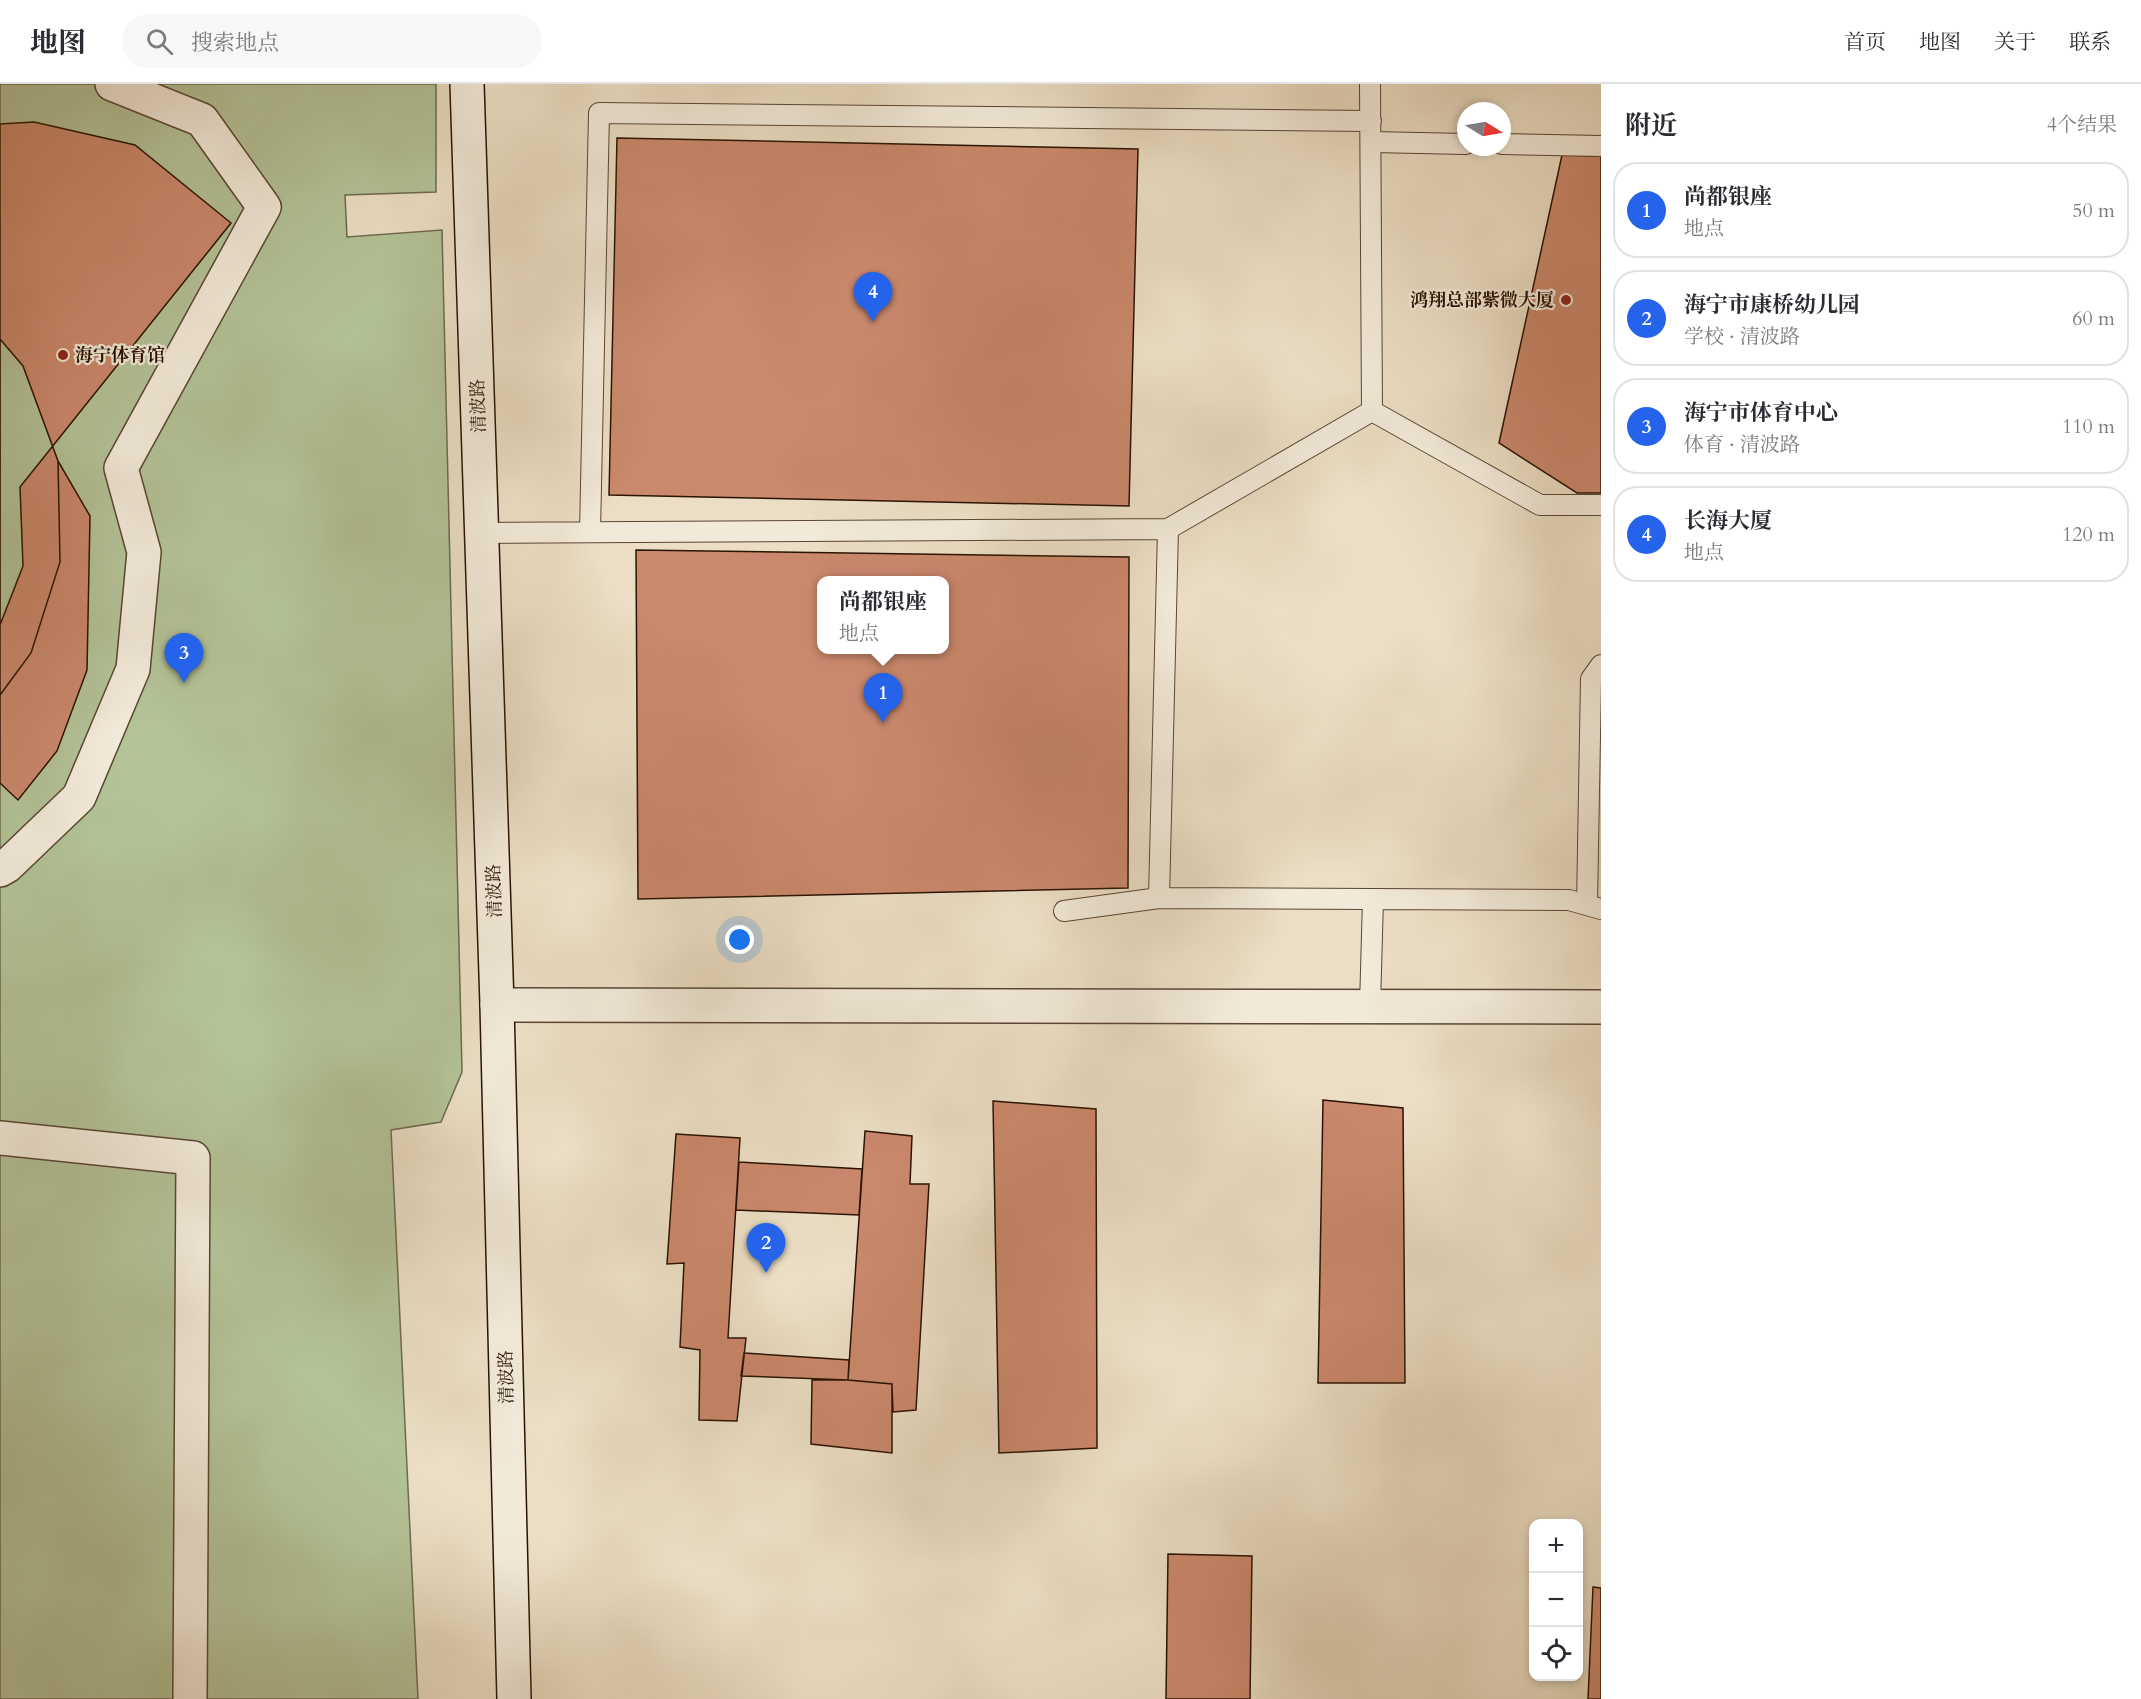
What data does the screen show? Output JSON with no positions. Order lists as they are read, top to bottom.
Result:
{
  "streets": {
    "street": ["清波路"]
  },
  "places": ["鸿翔总部紫微大厦", "海宁体育馆"],
  "north": "right",
  "page": {
    "header": "地图",
    "search": "搜索地点",
    "nav": [
      "首页",
      "地图",
      "关于",
      "联系"
    ],
    "heading": ["附近", "4个结果"],
    "list": [
      {
        "mark": "1",
        "name": "尚都银座",
        "note": "地点",
        "value": "50 m"
      },
      {
        "mark": "2",
        "name": "海宁市康桥幼儿园",
        "note": "学校 · 清波路",
        "value": "60 m"
      },
      {
        "mark": "3",
        "name": "海宁市体育中心",
        "note": "体育 · 清波路",
        "value": "110 m"
      },
      {
        "mark": "4",
        "name": "长海大厦",
        "note": "地点",
        "value": "120 m"
      }
    ],
    "pins": [
      "4",
      "3",
      "1",
      "2"
    ],
    "popup": ["尚都银座", "地点"],
    "map_buttons": ["+", "−"]
  }
}
